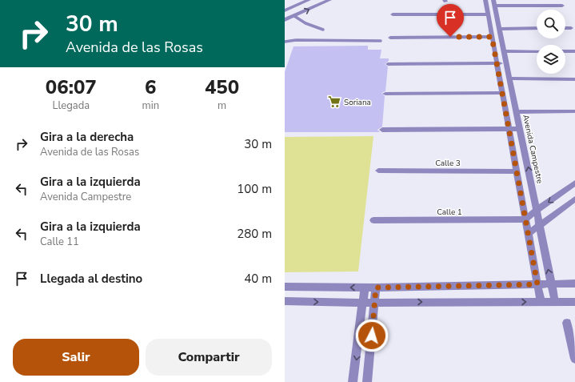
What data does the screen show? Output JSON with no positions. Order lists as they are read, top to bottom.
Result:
{
  "streets": {
    "street": ["Avenida Campestre", "Calle 3", "Calle 1"]
  },
  "places": {
    "supermarket": ["Soriana"]
  },
  "page": {
    "turn": ["30 m", "Avenida de las Rosas"],
    "eta": [
      "06:07",
      "Llegada",
      "6",
      "min",
      "450",
      "m"
    ],
    "list": [
      {
        "name": "Gira a la derecha",
        "note": "Avenida de las Rosas",
        "value": "30 m"
      },
      {
        "name": "Gira a la izquierda",
        "note": "Avenida Campestre",
        "value": "100 m"
      },
      {
        "name": "Gira a la izquierda",
        "note": "Calle 11",
        "value": "280 m"
      },
      {
        "name": "Llegada al destino",
        "value": "40 m"
      }
    ],
    "buttons": ["Salir", "Compartir"]
  }
}
